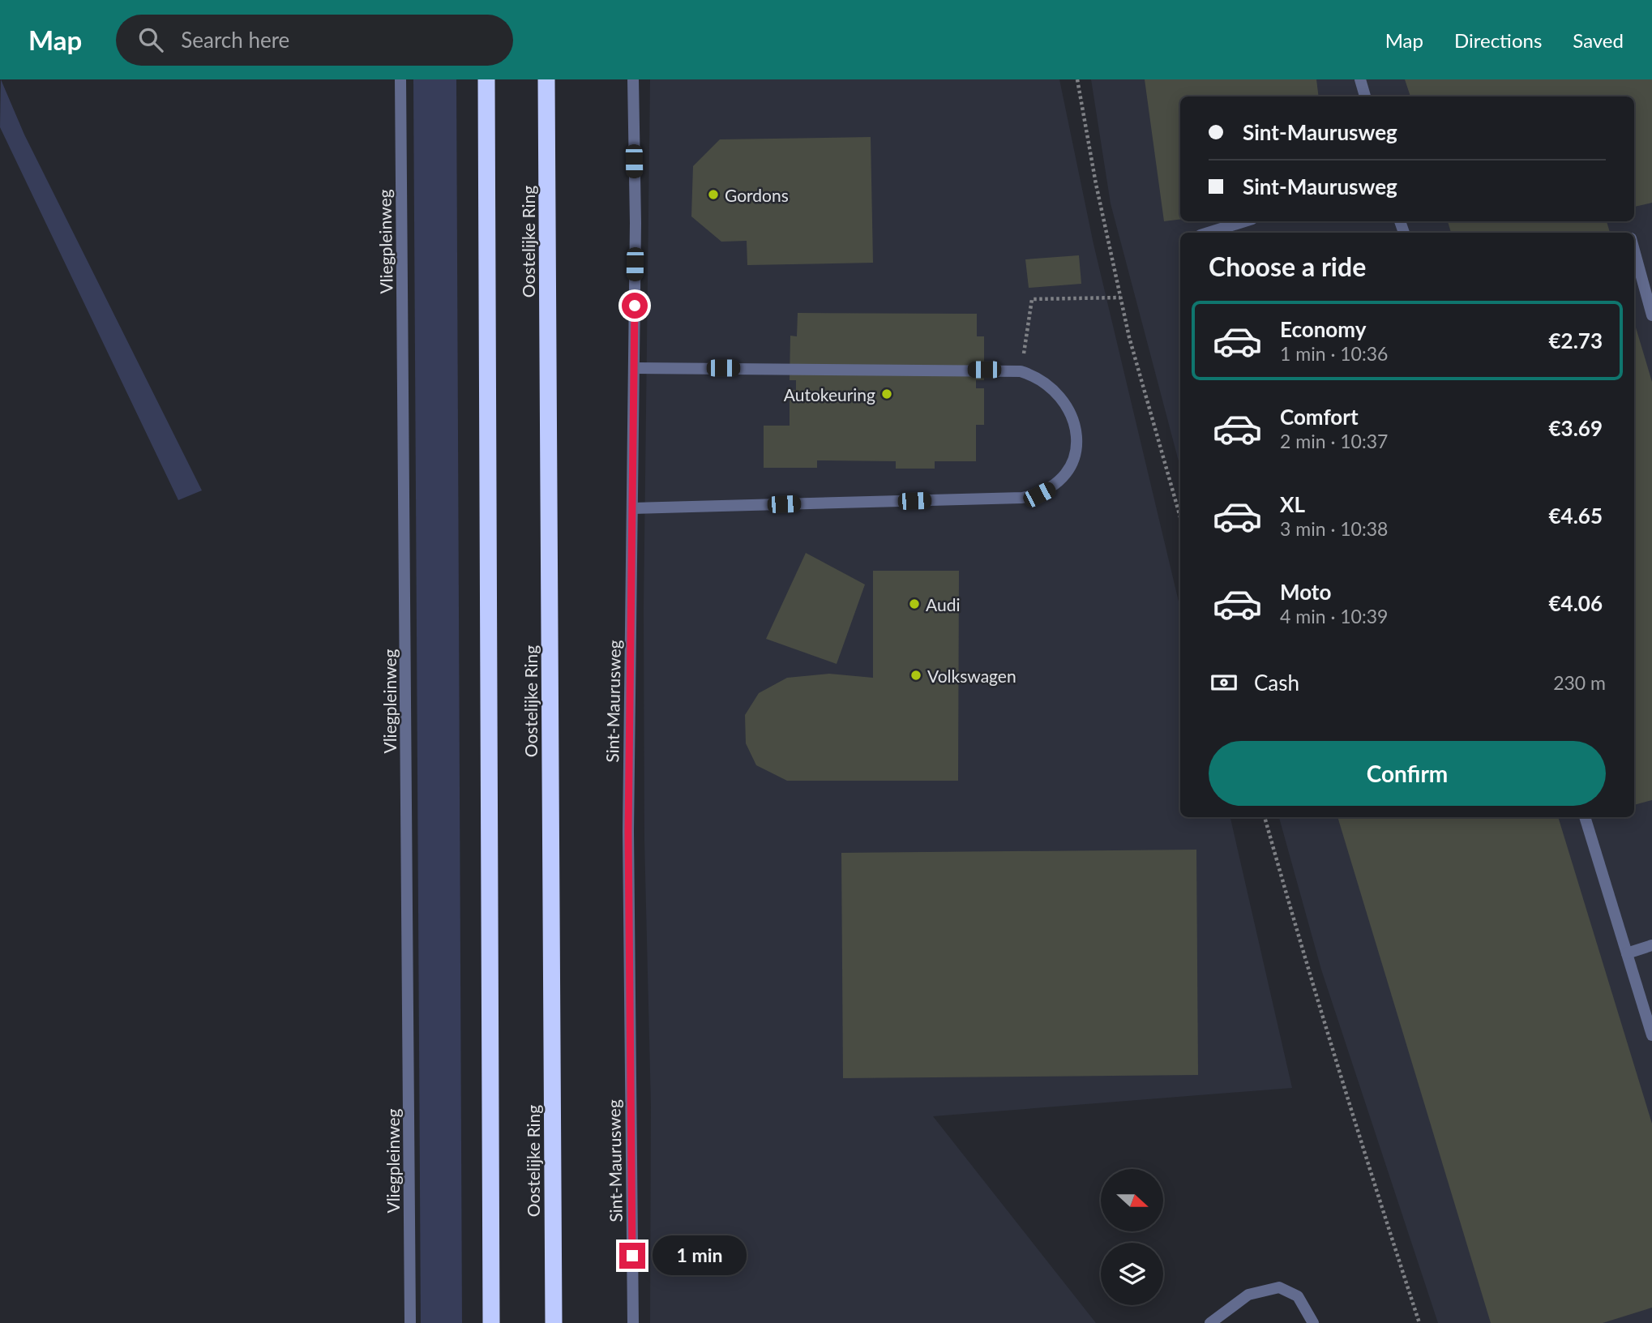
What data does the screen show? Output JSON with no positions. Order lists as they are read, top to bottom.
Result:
{
  "streets": {
    "highway": ["Oostelijke Ring"],
    "street": ["Vliegpleinweg", "Sint-Maurusweg"]
  },
  "places": [
    "Gordons",
    "Autokeuring",
    "Audi",
    "Volkswagen"
  ],
  "north": "right",
  "page": {
    "header": "Map",
    "search": "Search here",
    "nav": ["Map", "Directions", "Saved"],
    "banner": ["Sint-Maurusweg", "Sint-Maurusweg"],
    "heading": "Choose a ride",
    "list": [
      {
        "name": "Economy",
        "note": "1 min · 10:36",
        "value": "€2.73"
      },
      {
        "name": "Comfort",
        "note": "2 min · 10:37",
        "value": "€3.69"
      },
      {
        "name": "XL",
        "note": "3 min · 10:38",
        "value": "€4.65"
      },
      {
        "name": "Moto",
        "note": "4 min · 10:39",
        "value": "€4.06"
      }
    ],
    "pay": ["Cash", "230 m"],
    "buttons": "Confirm",
    "bubble": "1 min"
  }
}
